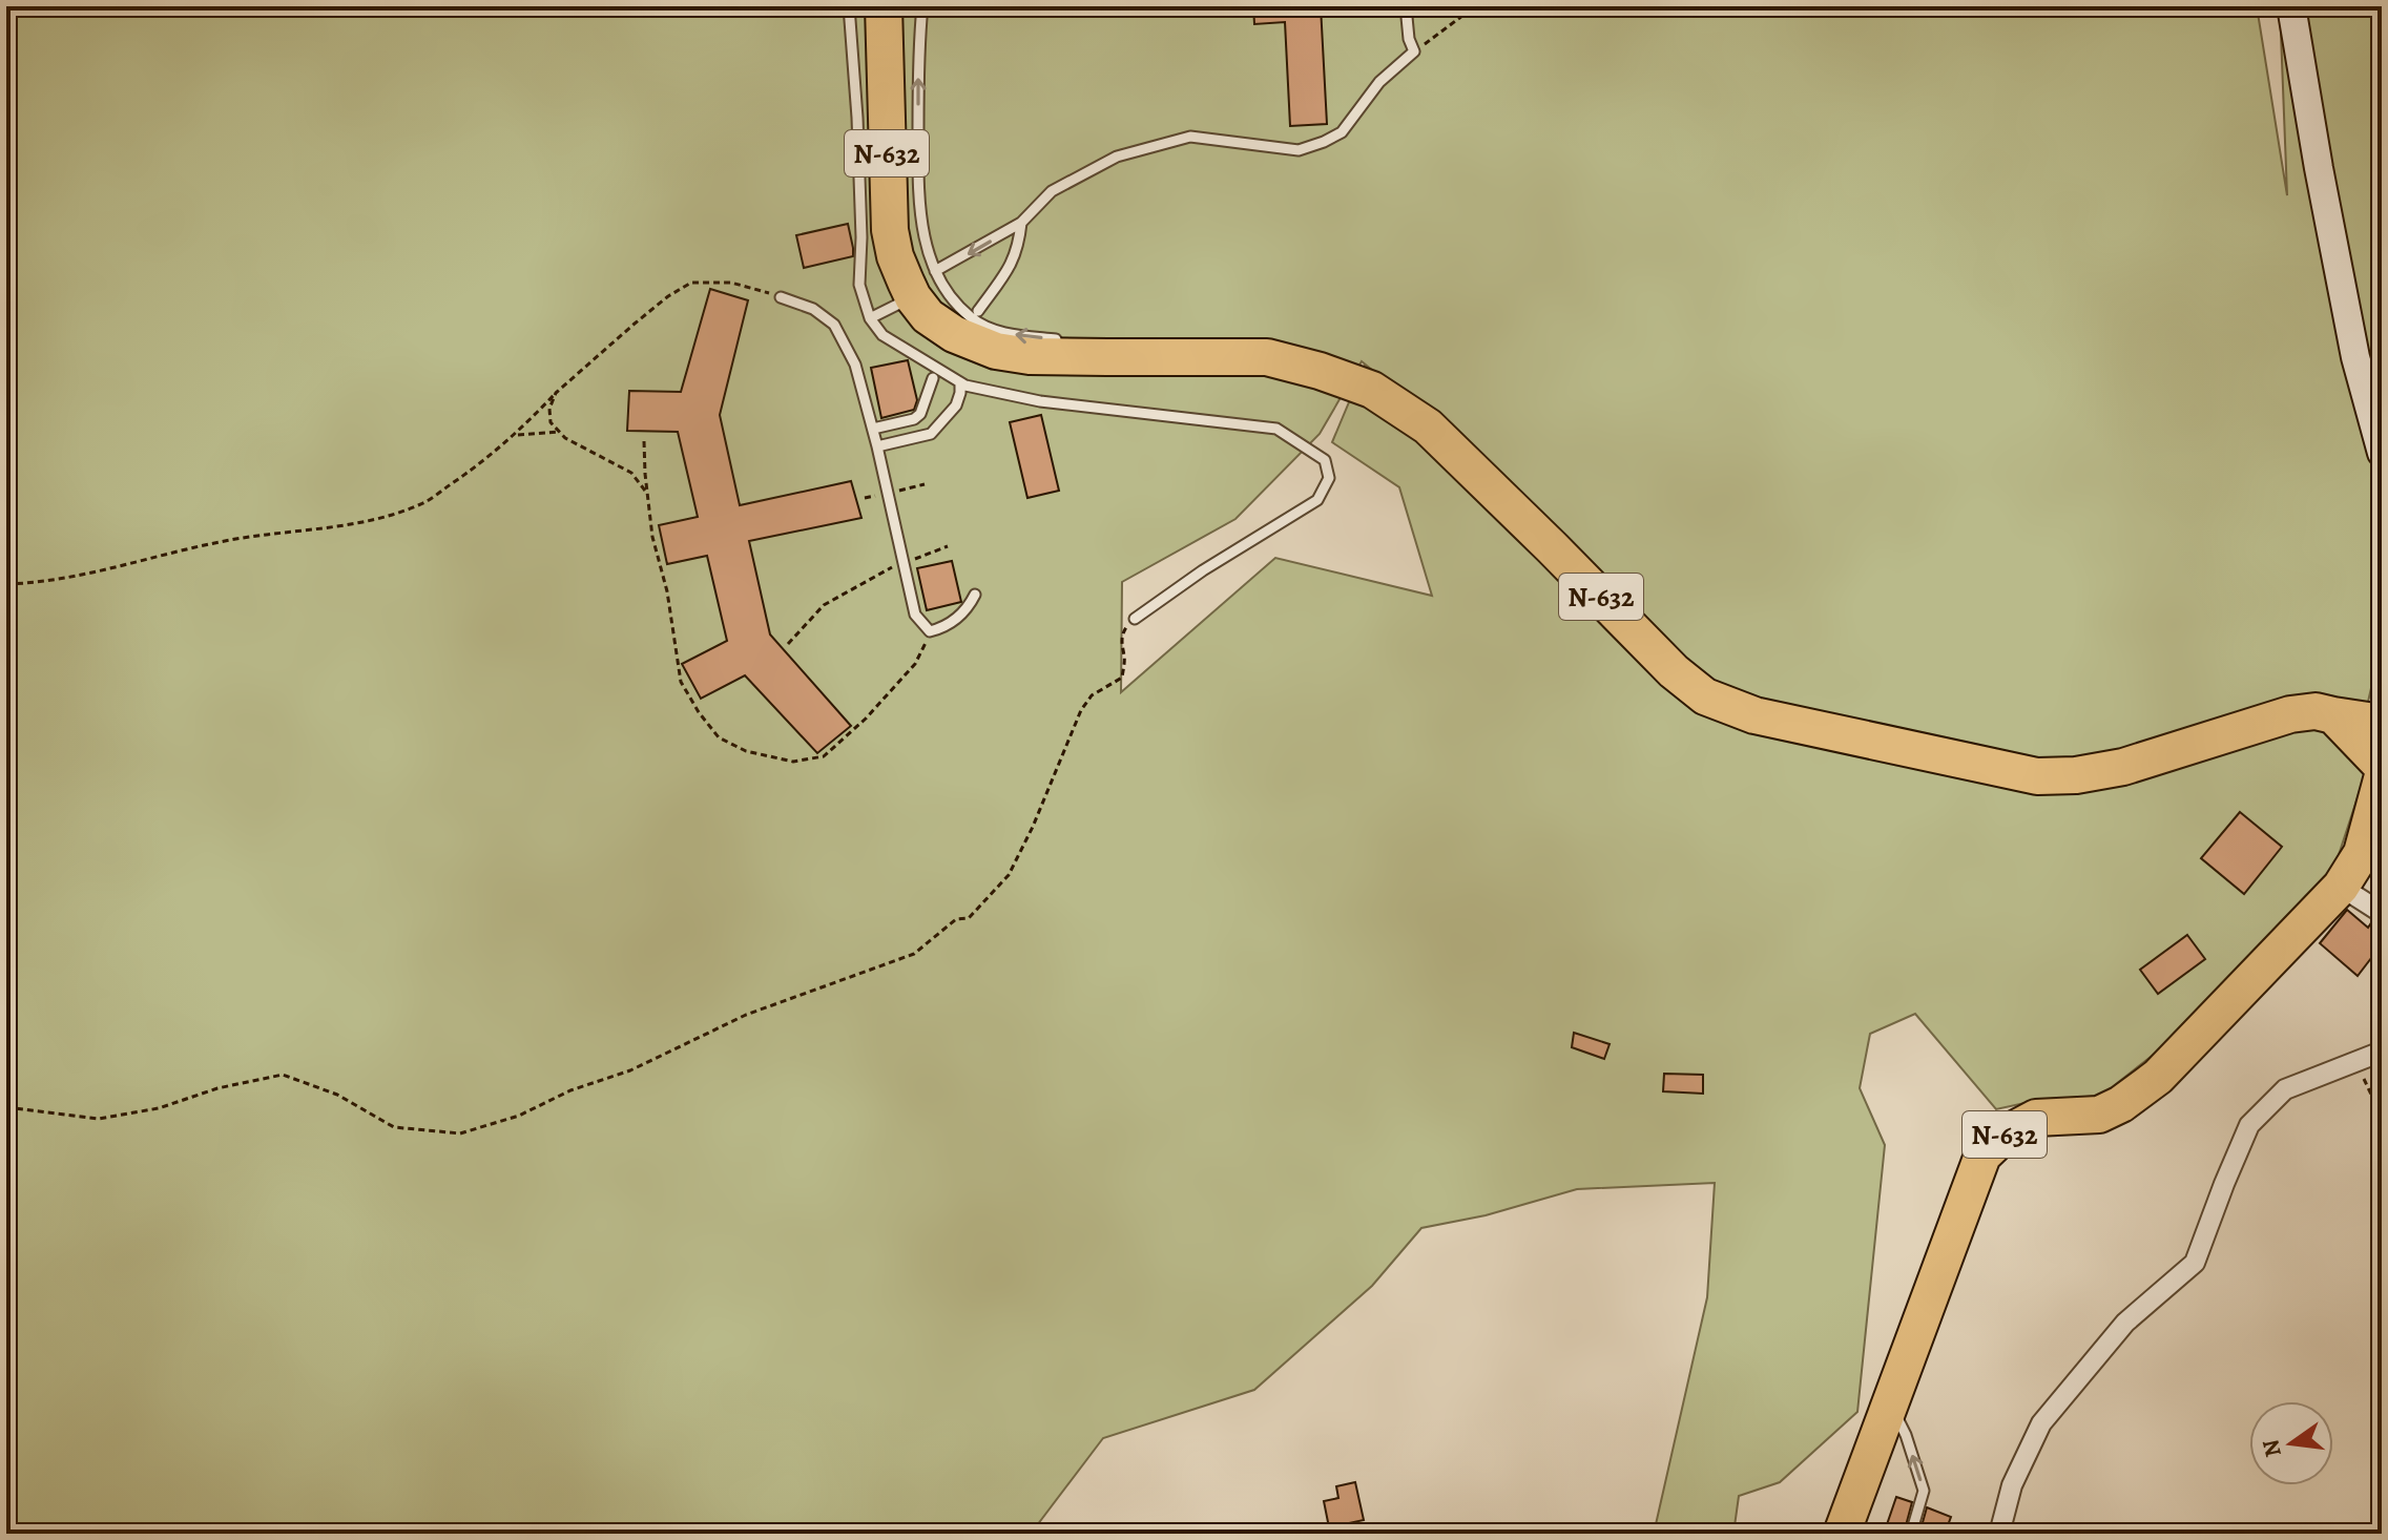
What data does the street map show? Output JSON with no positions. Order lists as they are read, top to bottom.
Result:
{
  "streets": {
    "highway": ["N-632"]
  },
  "north": "left"
}
